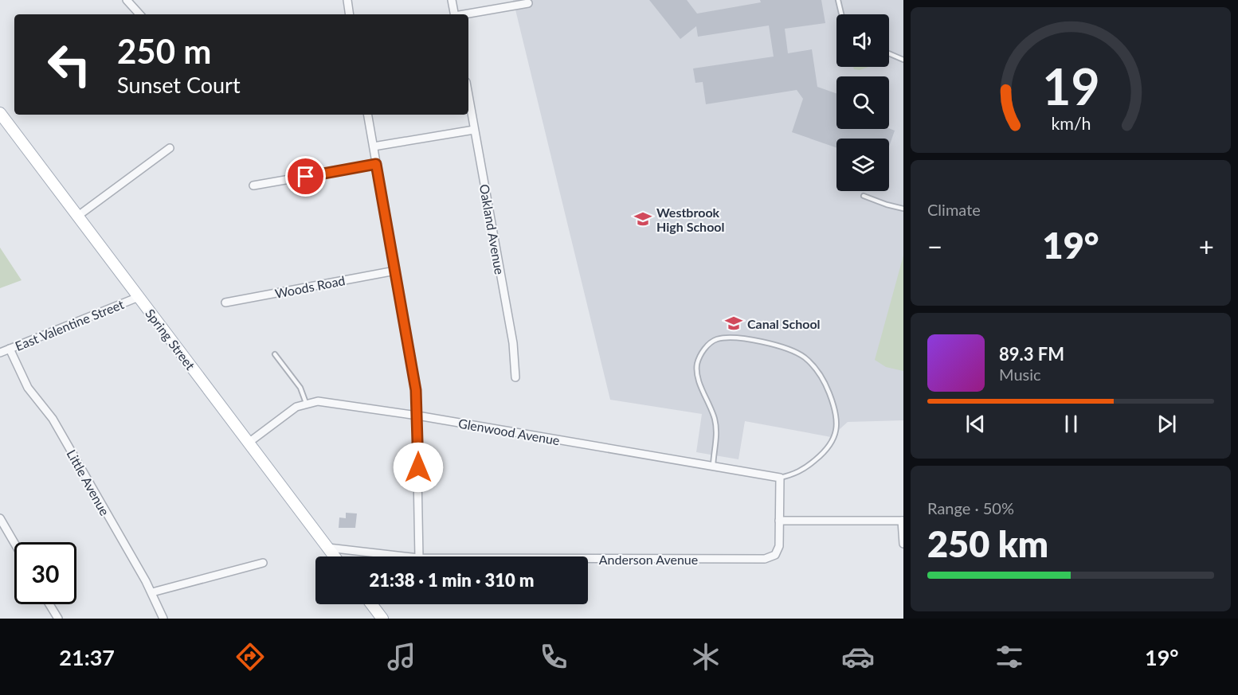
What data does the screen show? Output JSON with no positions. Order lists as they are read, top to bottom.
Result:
{
  "streets": {
    "main road": ["Spring Street"],
    "street": [
      "Oakland Avenue",
      "Woods Road",
      "East Valentine Street",
      "Glenwood Avenue",
      "Little Avenue",
      "Anderson Avenue"
    ]
  },
  "crossings": [
    ["East Valentine Street", "Spring Street"],
    ["East Valentine Street", "Little Avenue"],
    ["Spring Street", "Anderson Avenue"],
    ["Glenwood Avenue", "Anderson Avenue"]
  ],
  "places": {
    "school or university": ["Westbrook High School", "Canal School"]
  },
  "page": {
    "turn": ["250 m", "Sunset Court"],
    "tile": [
      "Climate",
      ["Range · 50%", "250 km"]
    ],
    "heat": ["−", "19°", "+"],
    "song": ["89.3 FM", "Music"],
    "limit": "30",
    "trip": "21:38 · 1 min · 310 m",
    "tabs": ["21:37", "19°"],
    "gauge": ["19", "km/h"]
  }
}
